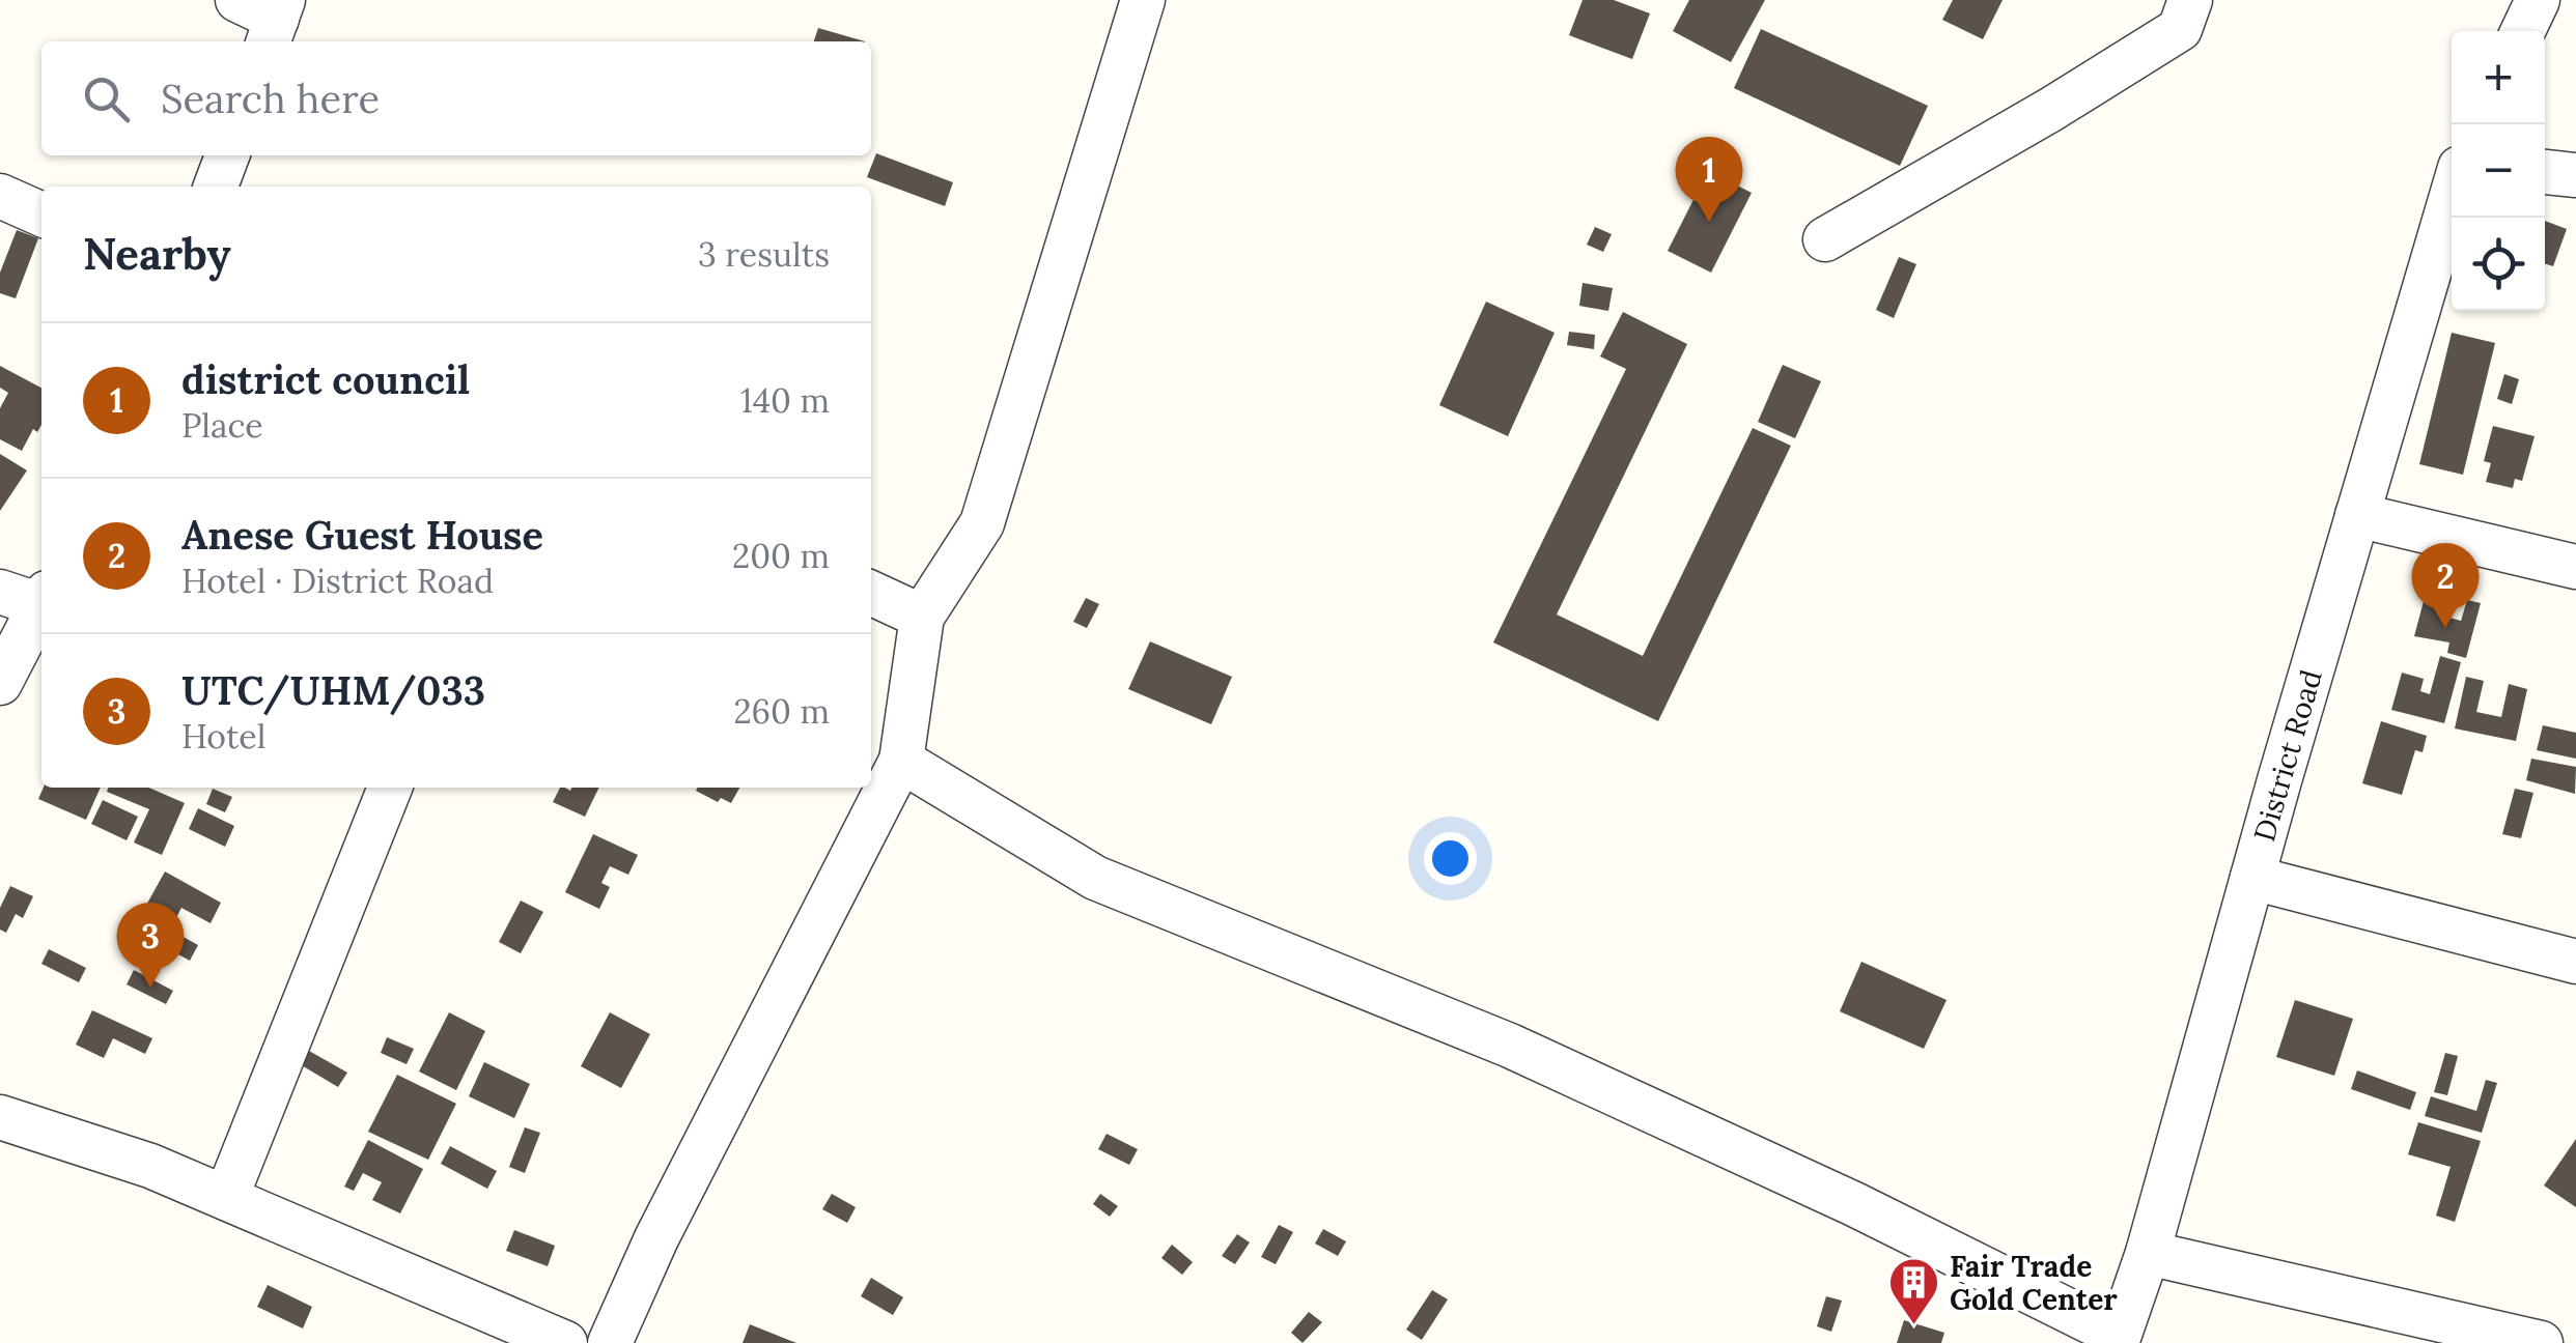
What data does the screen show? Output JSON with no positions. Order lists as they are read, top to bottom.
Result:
{
  "streets": {
    "street": ["District Road"]
  },
  "places": {
    "building": ["Fair Trade Gold Center"]
  },
  "page": {
    "map_buttons": ["+", "−"],
    "search": "Search here",
    "pins": ["1", "2", "3"],
    "heading": ["Nearby", "3 results"],
    "list": [
      {
        "mark": "1",
        "name": "district council",
        "note": "Place",
        "value": "140 m"
      },
      {
        "mark": "2",
        "name": "Anese Guest House",
        "note": "Hotel · District Road",
        "value": "200 m"
      },
      {
        "mark": "3",
        "name": "UTC/UHM/033",
        "note": "Hotel",
        "value": "260 m"
      }
    ]
  }
}
